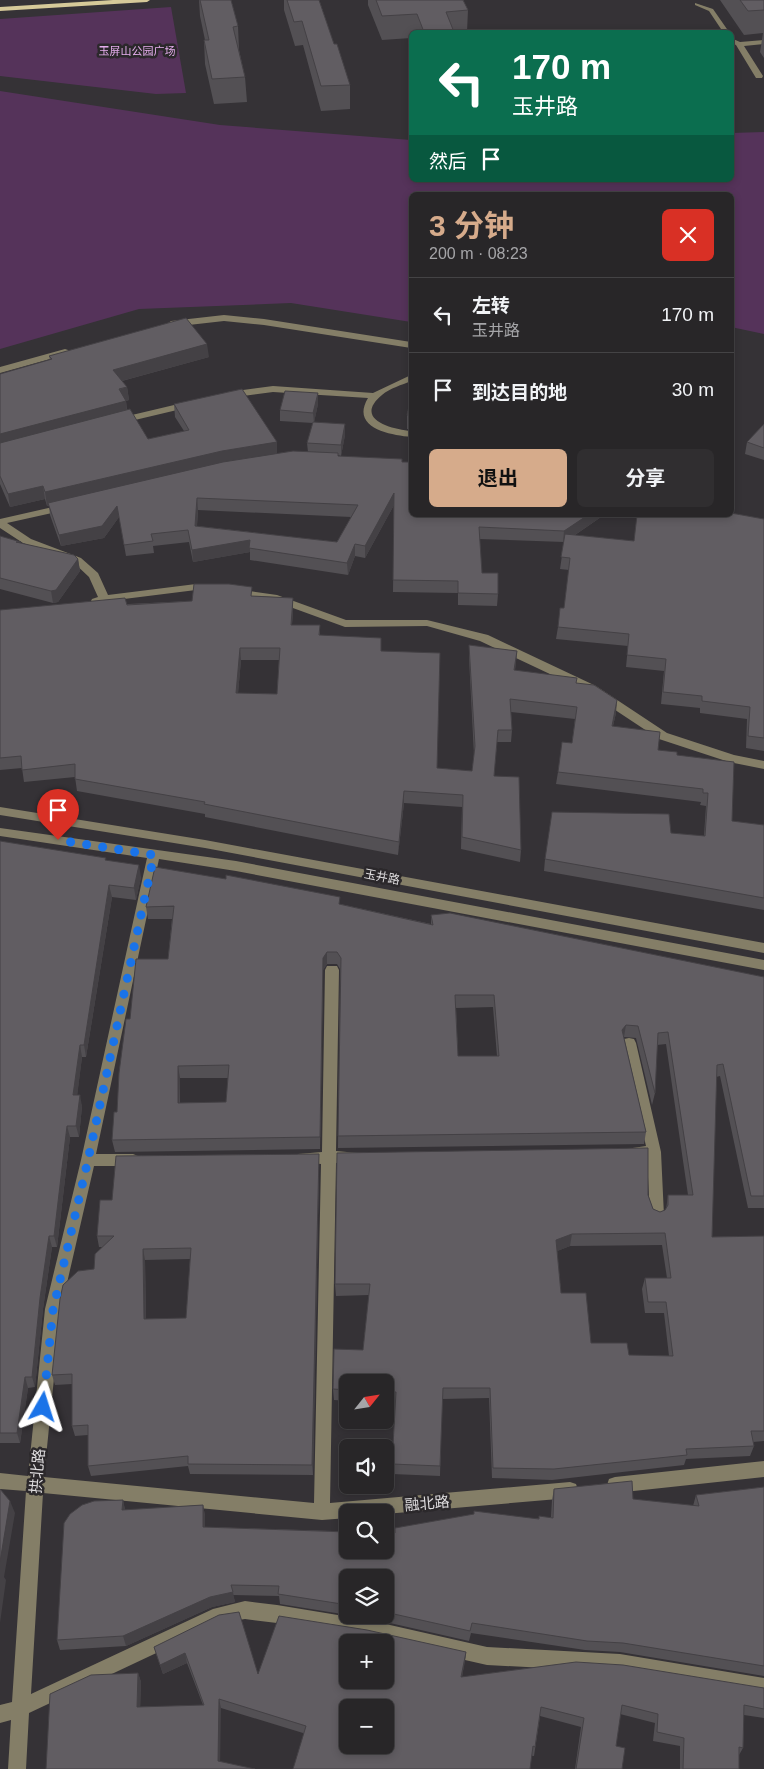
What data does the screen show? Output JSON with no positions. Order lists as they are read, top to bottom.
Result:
{
  "streets": {
    "street": ["玉井路", "拱北路", "融北路"]
  },
  "crossings": [
    ["玉井路", "拱北路"],
    ["拱北路", "融北路"]
  ],
  "parks": ["玉屏山公园广场"],
  "north": "top right",
  "page": {
    "turn": ["170 m", "玉井路"],
    "then": "然后",
    "heading": ["3 分钟", "200 m · 08:23"],
    "list": [
      {
        "name": "左转",
        "note": "玉井路",
        "value": "170 m"
      },
      {
        "name": "到达目的地",
        "value": "30 m"
      }
    ],
    "buttons": ["退出", "分享"],
    "map_buttons": ["+", "−"]
  }
}
